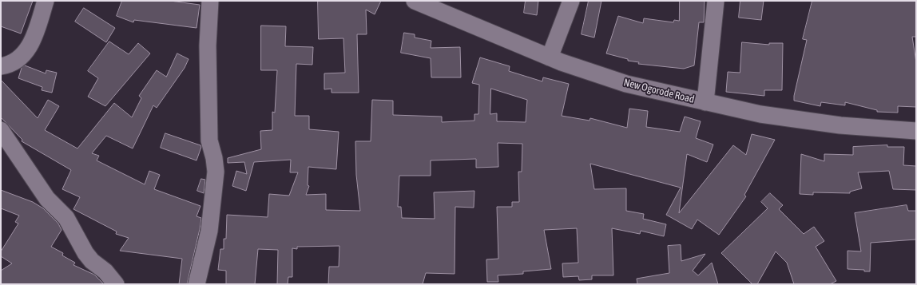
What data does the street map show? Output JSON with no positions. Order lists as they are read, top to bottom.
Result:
{
  "streets": {
    "street": ["New Ogorode Road"]
  }
}
